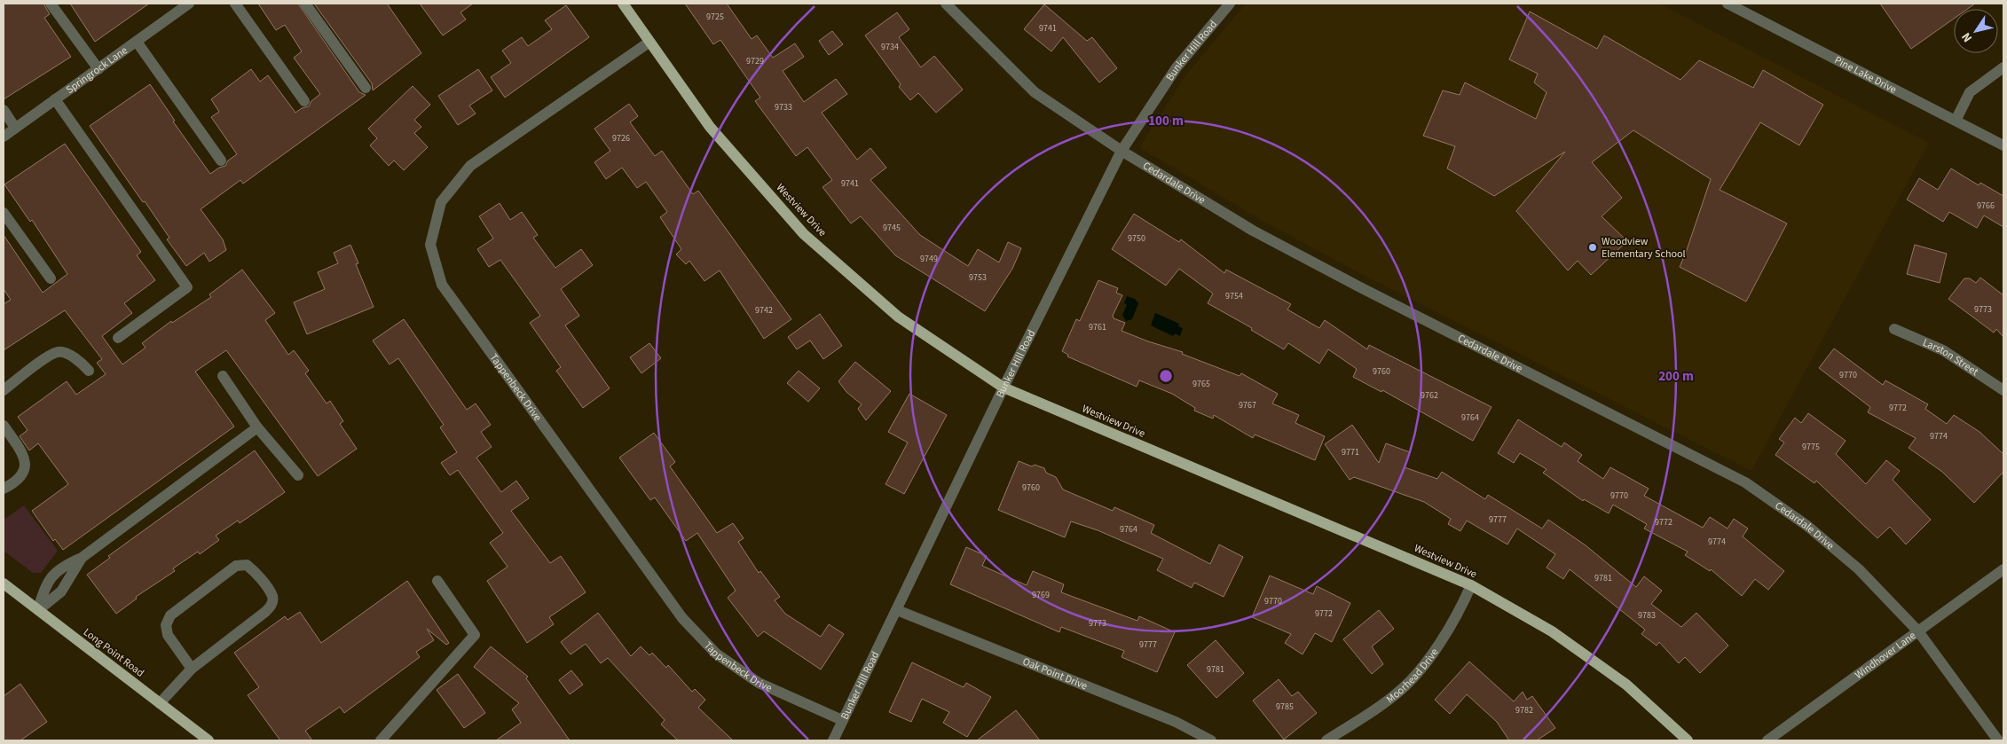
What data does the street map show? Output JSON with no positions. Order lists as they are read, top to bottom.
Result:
{
  "streets": {
    "main road": ["Westview Drive", "Long Point Road"],
    "street": [
      "Bunker Hill Road",
      "Springrock Lane",
      "Pine Lake Drive",
      "Cedardale Drive",
      "Larston Street",
      "Tappenbeck Drive",
      "Windhover Lane",
      "Oak Point Drive",
      "Moorhead Drive"
    ]
  },
  "crossings": [
    ["Bunker Hill Road", "Cedardale Drive"],
    ["Bunker Hill Road", "Westview Drive"],
    ["Bunker Hill Road", "Tappenbeck Drive"],
    ["Bunker Hill Road", "Oak Point Drive"],
    ["Cedardale Drive", "Windhover Lane"],
    ["Westview Drive", "Tappenbeck Drive"],
    ["Westview Drive", "Moorhead Drive"]
  ],
  "places": ["Woodview Elementary School"],
  "house_numbers": [
    "9725",
    "9741",
    "9734",
    "9729",
    "9733",
    "9726",
    "9741",
    "9766",
    "9745",
    "9750",
    "9749",
    "9753",
    "9754",
    "9773",
    "9742",
    "9761",
    "9760",
    "9770",
    "9765",
    "9762",
    "9767",
    "9772",
    "9764",
    "9774",
    "9775",
    "9771",
    "9760",
    "9770",
    "9777",
    "9772",
    "9764",
    "9774",
    "9781",
    "9769",
    "9770",
    "9772",
    "9783",
    "9773",
    "9777",
    "9781",
    "9785",
    "9782"
  ],
  "north": "bottom left",
  "rings": ["100 m", "200 m"]
}
